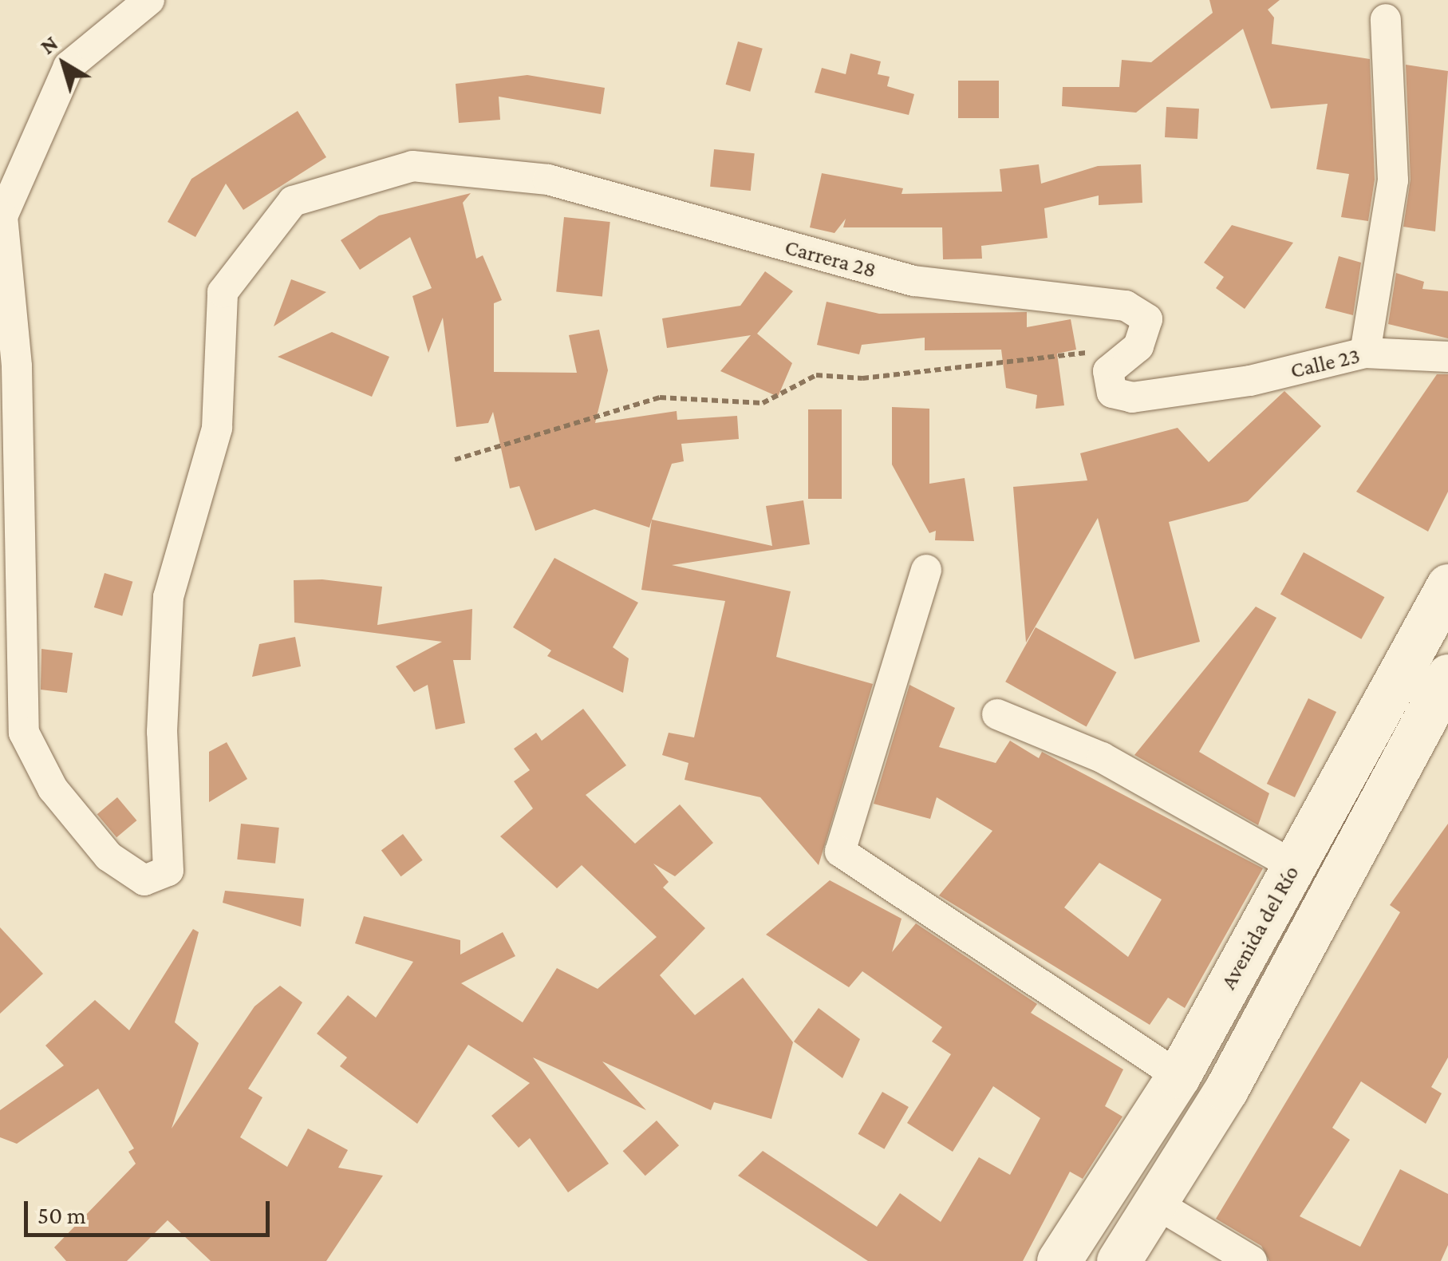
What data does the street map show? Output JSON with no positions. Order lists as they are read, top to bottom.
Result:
{
  "streets": {
    "main road": ["Avenida del Río"],
    "street": ["Carrera 28", "Calle 23"]
  },
  "crossings": [
    ["Carrera 28", "Calle 23"]
  ],
  "scale_bar": "50 m",
  "north": "top left"
}
